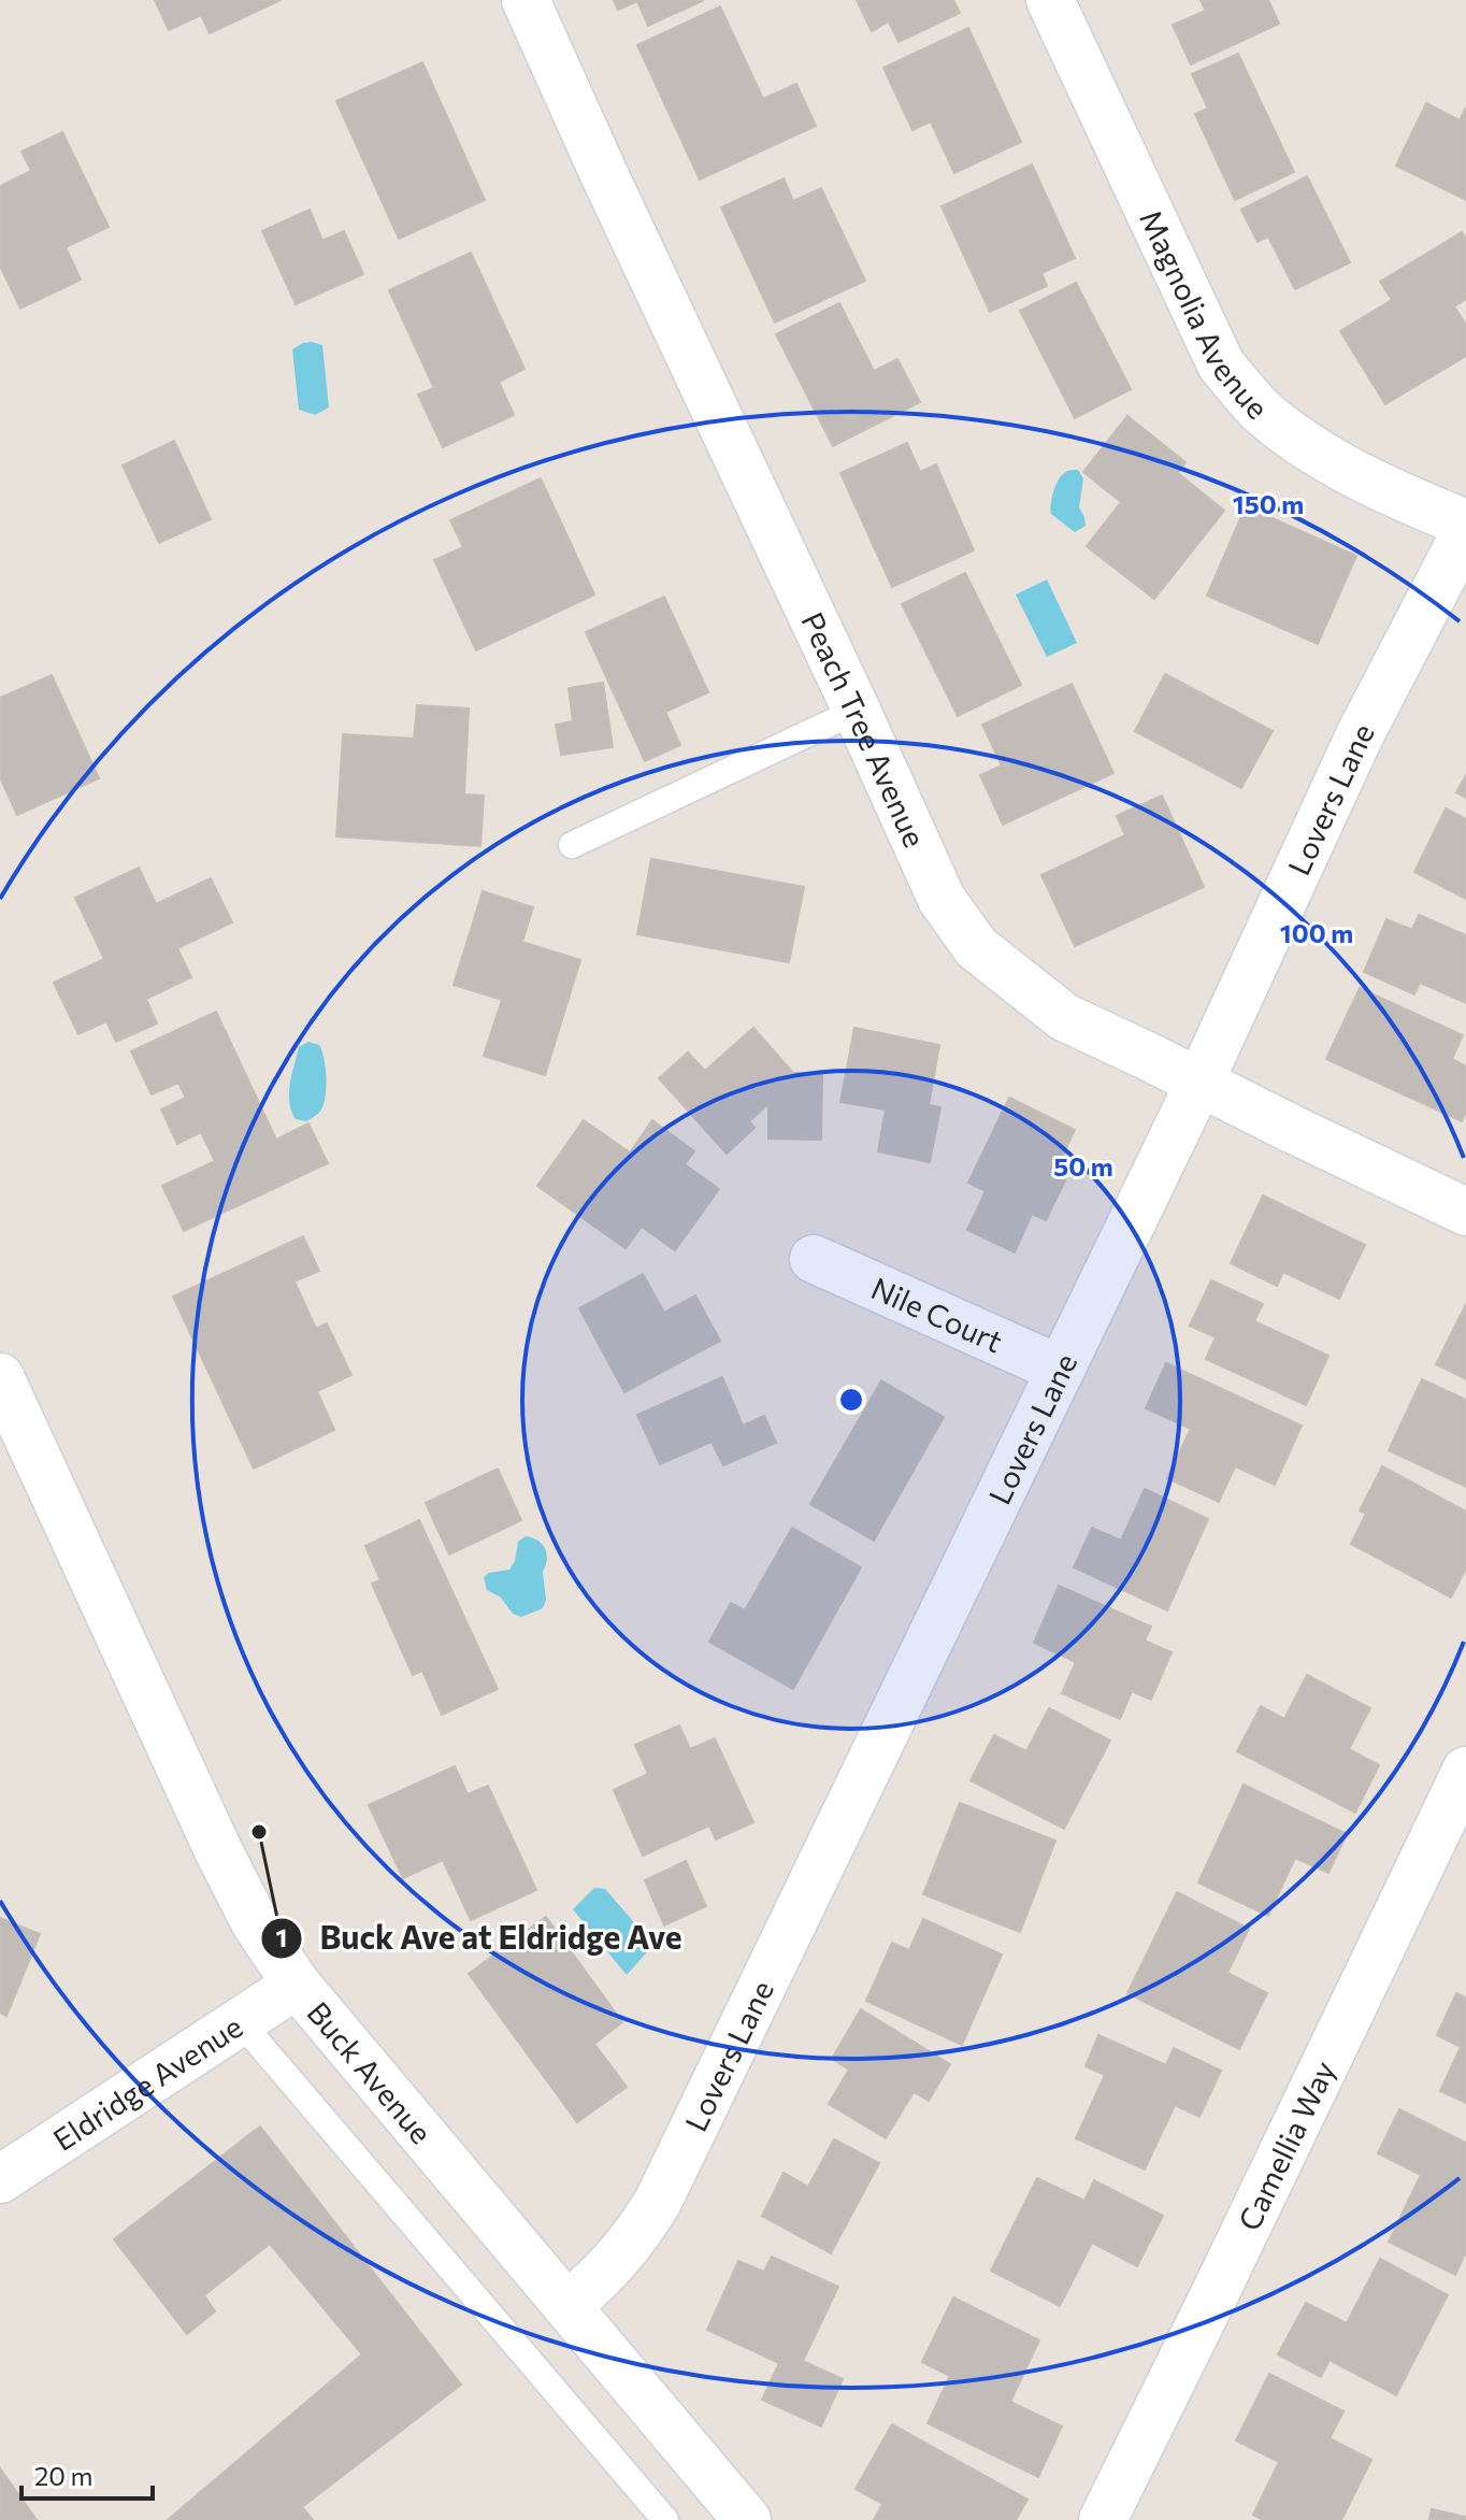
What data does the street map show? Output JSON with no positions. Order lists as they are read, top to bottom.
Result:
{
  "streets": {
    "street": [
      "Magnolia Avenue",
      "Peach Tree Avenue",
      "Lovers Lane",
      "Nile Court",
      "Buck Avenue",
      "Eldridge Avenue",
      "Camellia Way"
    ]
  },
  "crossings": [
    ["Peach Tree Avenue", "Lovers Lane"],
    ["Lovers Lane", "Nile Court"],
    ["Lovers Lane", "Buck Avenue"],
    ["Buck Avenue", "Eldridge Avenue"]
  ],
  "places": ["Buck Ave at Eldridge Ave"],
  "scale_bar": "20 m",
  "rings": ["150 m", "100 m", "50 m"]
}
